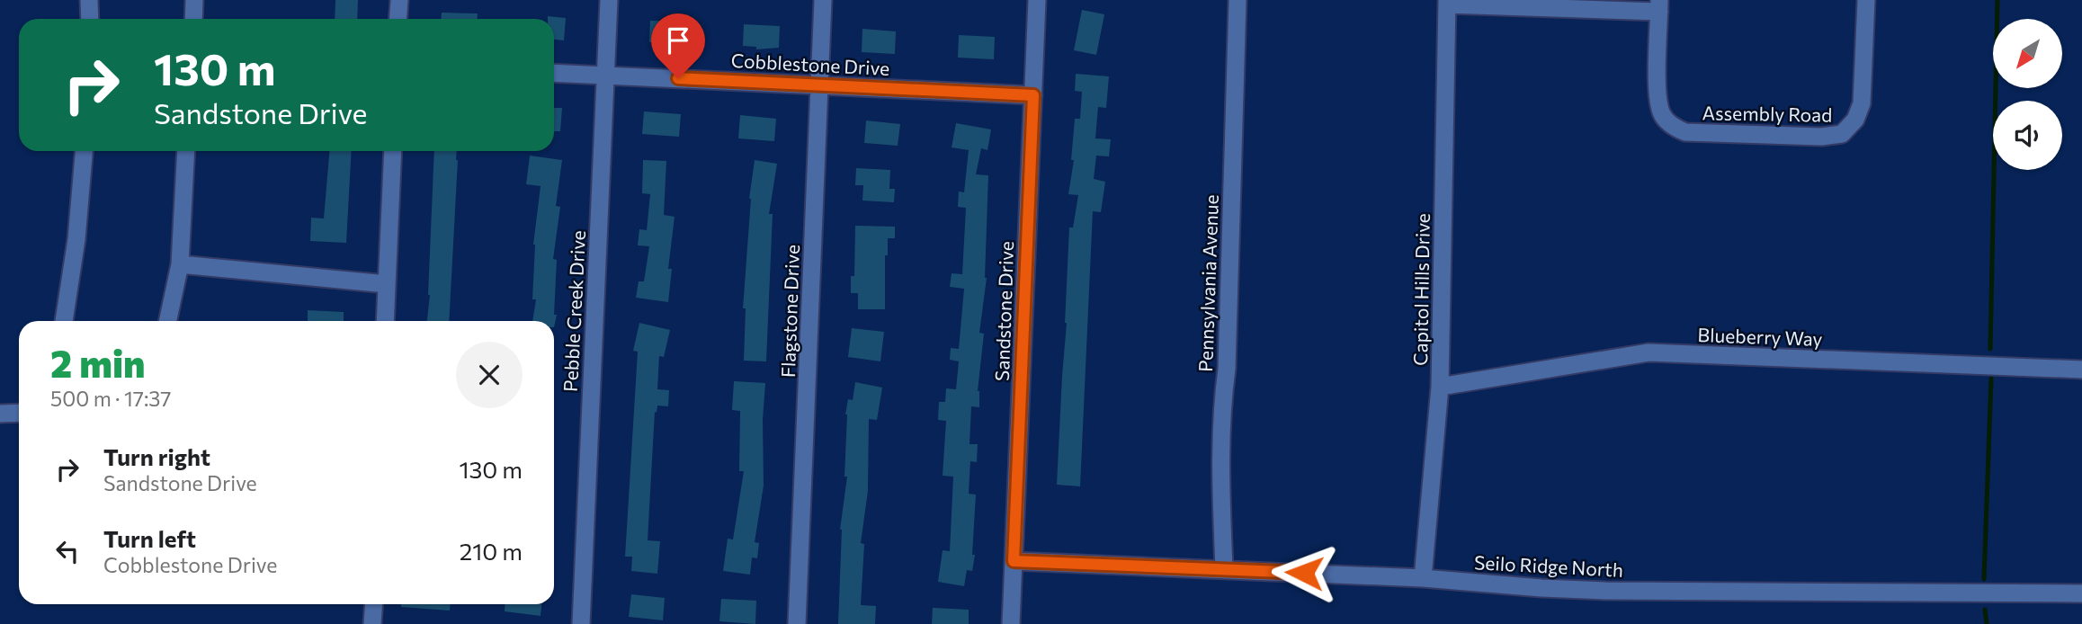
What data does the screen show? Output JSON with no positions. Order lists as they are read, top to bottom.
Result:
{
  "streets": {
    "street": [
      "Cobblestone Drive",
      "Assembly Road",
      "Pennsylvania Avenue",
      "Capitol Hills Drive",
      "Pebble Creek Drive",
      "Flagstone Drive",
      "Sandstone Drive",
      "Blueberry Way",
      "Seilo Ridge North"
    ]
  },
  "crossings": [
    ["Cobblestone Drive", "Pebble Creek Drive"],
    ["Cobblestone Drive", "Flagstone Drive"],
    ["Cobblestone Drive", "Sandstone Drive"],
    ["Pennsylvania Avenue", "Seilo Ridge North"],
    ["Capitol Hills Drive", "Blueberry Way"],
    ["Capitol Hills Drive", "Seilo Ridge North"],
    ["Sandstone Drive", "Seilo Ridge North"]
  ],
  "north": "bottom left",
  "page": {
    "turn": ["130 m", "Sandstone Drive"],
    "heading": ["2 min", "500 m · 17:37"],
    "list": [
      {
        "name": "Turn right",
        "note": "Sandstone Drive",
        "value": "130 m"
      },
      {
        "name": "Turn left",
        "note": "Cobblestone Drive",
        "value": "210 m"
      }
    ]
  }
}
